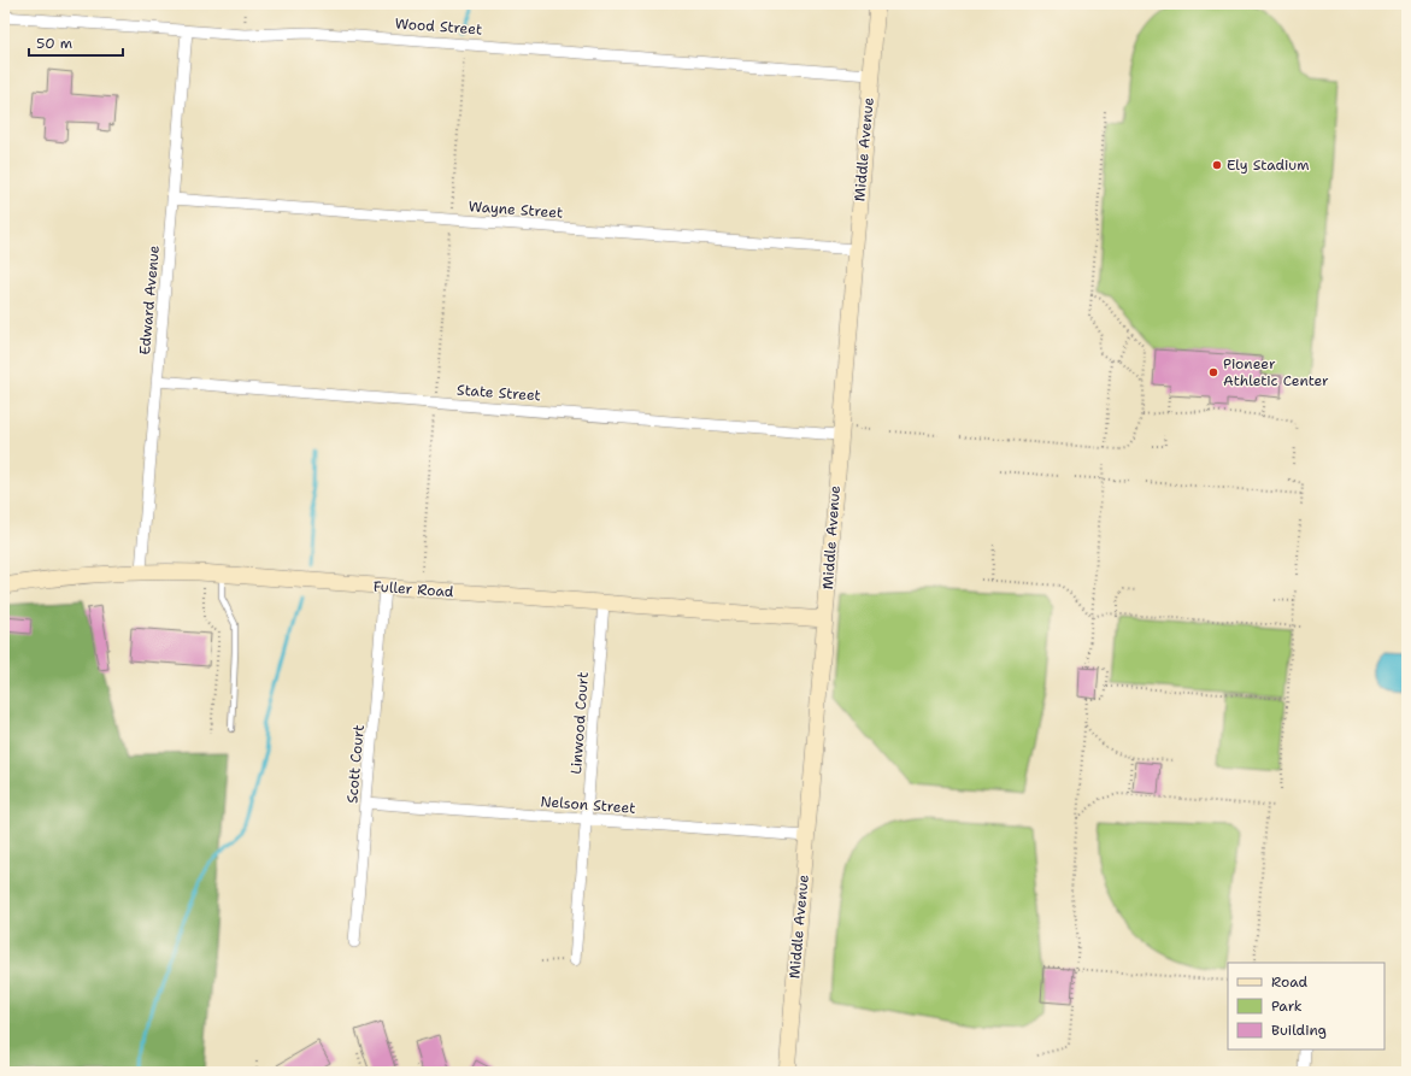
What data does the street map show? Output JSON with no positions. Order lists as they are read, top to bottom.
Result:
{
  "streets": {
    "street": [
      "Wood Street",
      "Middle Avenue",
      "Wayne Street",
      "Edward Avenue",
      "State Street",
      "Fuller Road",
      "Linwood Court",
      "Scott Court",
      "Nelson Street"
    ]
  },
  "crossings": [
    ["Wood Street", "Middle Avenue"],
    ["Wood Street", "Edward Avenue"],
    ["Middle Avenue", "Wayne Street"],
    ["Middle Avenue", "State Street"],
    ["Middle Avenue", "Fuller Road"],
    ["Middle Avenue", "Nelson Street"],
    ["Wayne Street", "Edward Avenue"],
    ["Edward Avenue", "State Street"],
    ["Edward Avenue", "Fuller Road"],
    ["Fuller Road", "Linwood Court"],
    ["Fuller Road", "Scott Court"],
    ["Linwood Court", "Nelson Street"],
    ["Scott Court", "Nelson Street"]
  ],
  "places": ["Ely Stadium", "Pioneer Athletic Center"],
  "legend": ["Road", "Park", "Building"],
  "scale_bar": "50 m"
}
